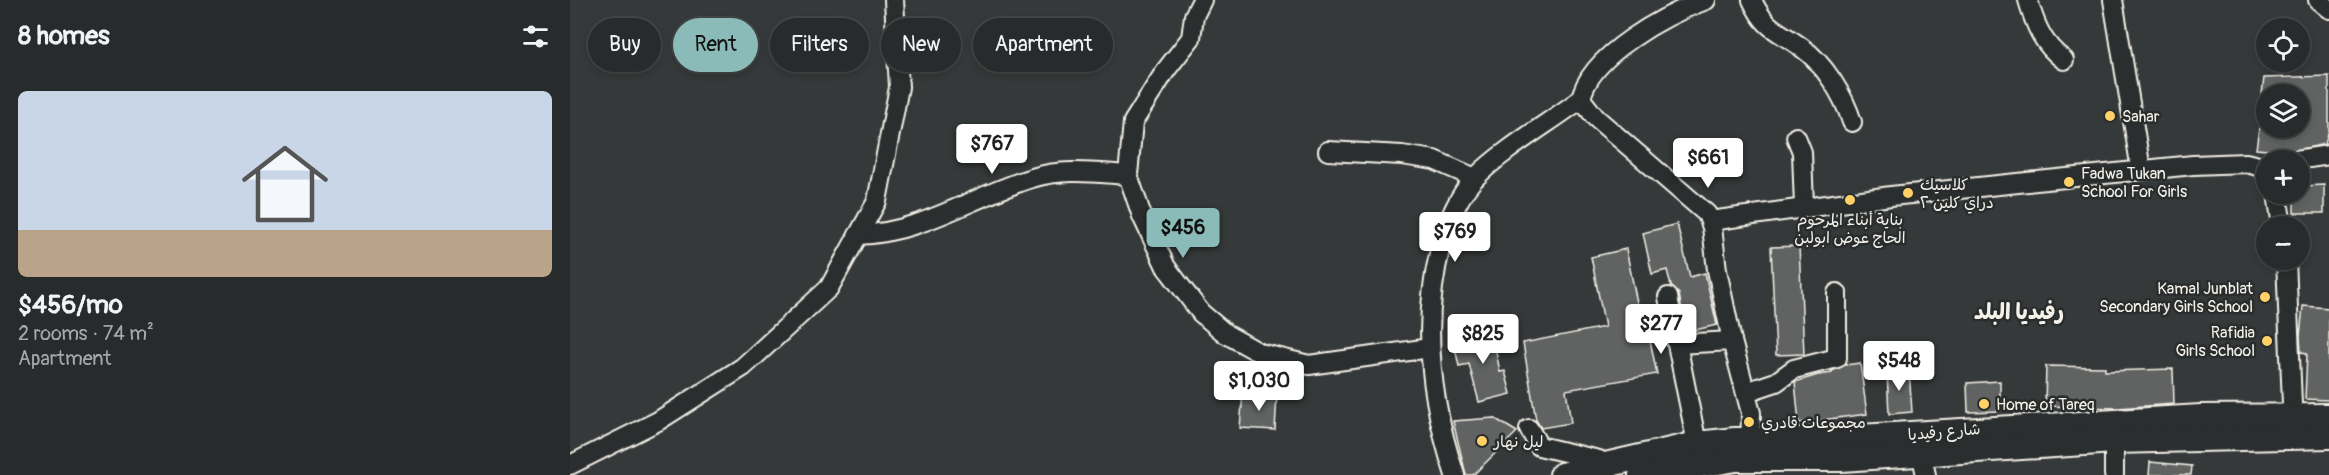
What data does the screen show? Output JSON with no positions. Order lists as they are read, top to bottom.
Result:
{
  "streets": {
    "main road": ["شارع رفيديا"]
  },
  "districts": ["رفيديا البلد"],
  "places": [
    "Sahar",
    "Fadwa Tukan School For Girls",
    "كلاسيك دراي كلين ٢",
    "بناية أبناء المرحوم الحاج عوض ابولبن",
    "Kamal Junblat Secondary Girls School",
    "Rafidia Girls School",
    "Home of Tareq",
    "مجموعات قادري",
    "ليل نهار"
  ],
  "page": {
    "heading": "8 homes",
    "map_buttons": ["+", "−"],
    "chip": [
      "Buy",
      "Rent",
      "Filters",
      "New",
      "Apartment"
    ],
    "list": [
      {
        "name": "$456/mo",
        "note": "2 rooms · 74 m² · Apartment"
      }
    ],
    "price": [
      "$767",
      "$661",
      "$456",
      "$769",
      "$277",
      "$825",
      "$548",
      "$1,030"
    ]
  }
}
